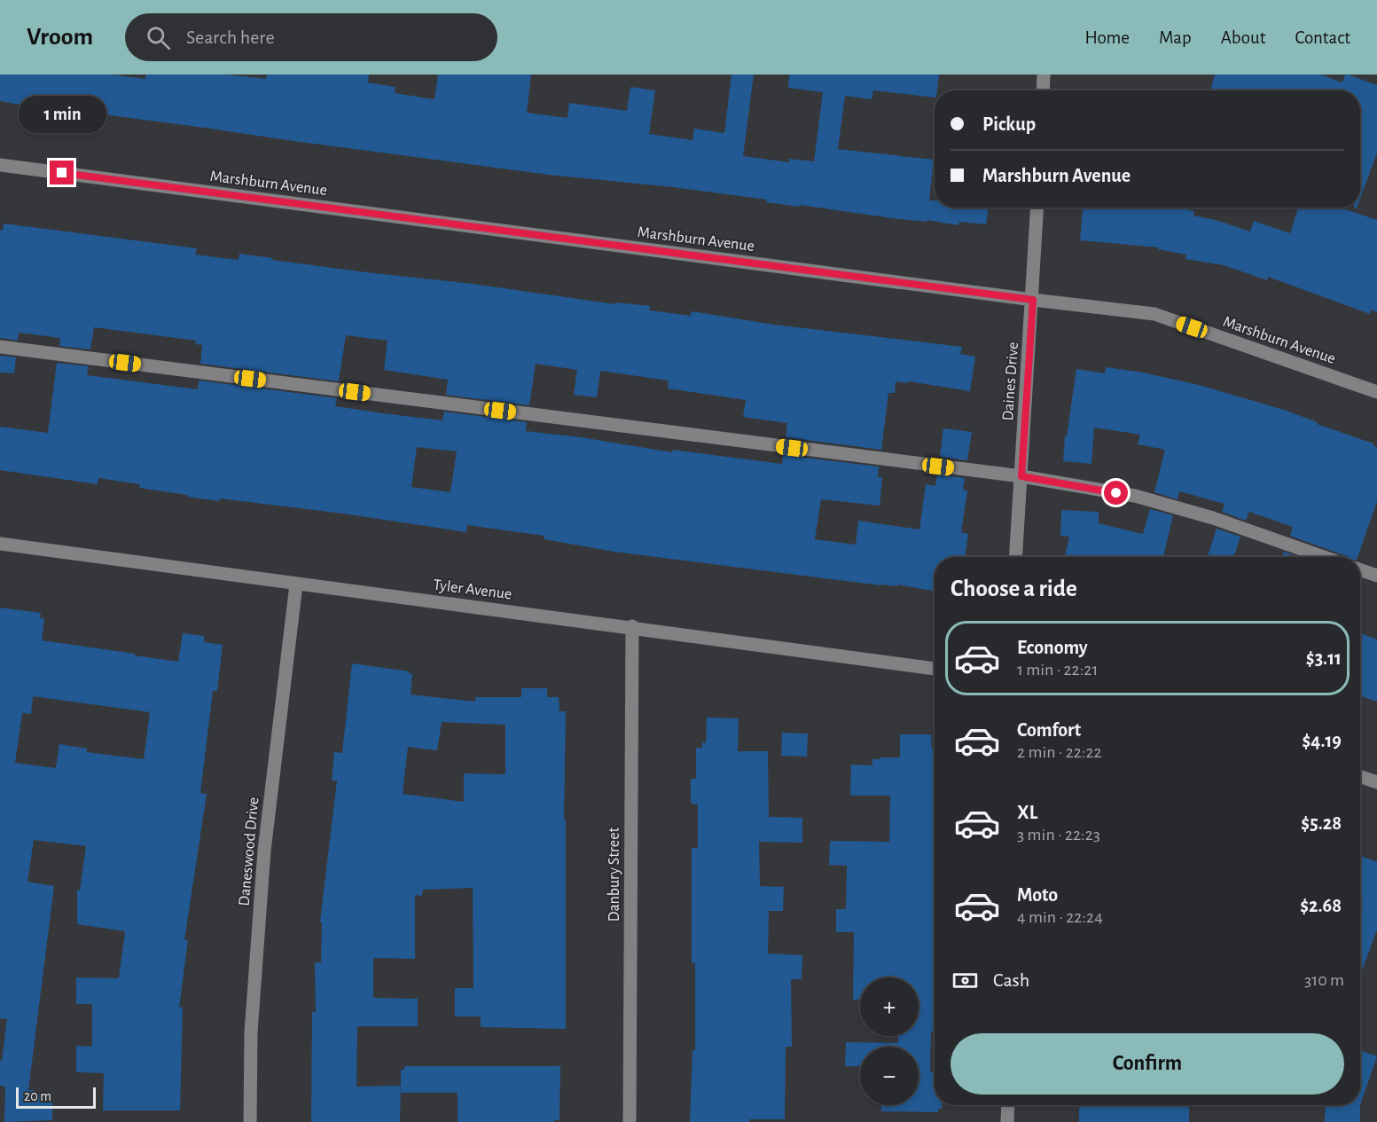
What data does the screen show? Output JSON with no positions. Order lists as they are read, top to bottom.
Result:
{
  "streets": {
    "street": [
      "Marshburn Avenue",
      "Daines Drive",
      "Tyler Avenue",
      "Daneswood Drive",
      "Danbury Street"
    ]
  },
  "crossings": [
    ["Marshburn Avenue", "Daines Drive"],
    ["Tyler Avenue", "Daneswood Drive"],
    ["Tyler Avenue", "Danbury Street"]
  ],
  "scale_bar": "20 m",
  "page": {
    "header": "Vroom",
    "search": "Search here",
    "nav": [
      "Home",
      "Map",
      "About",
      "Contact"
    ],
    "banner": ["Pickup", "Marshburn Avenue"],
    "bubble": "1 min",
    "heading": "Choose a ride",
    "list": [
      {
        "name": "Economy",
        "note": "1 min · 22:21",
        "value": "$3.11"
      },
      {
        "name": "Comfort",
        "note": "2 min · 22:22",
        "value": "$4.19"
      },
      {
        "name": "XL",
        "note": "3 min · 22:23",
        "value": "$5.28"
      },
      {
        "name": "Moto",
        "note": "4 min · 22:24",
        "value": "$2.68"
      }
    ],
    "pay": ["Cash", "310 m"],
    "map_buttons": ["+", "−"],
    "buttons": "Confirm",
    "scale": "20 m"
  }
}
